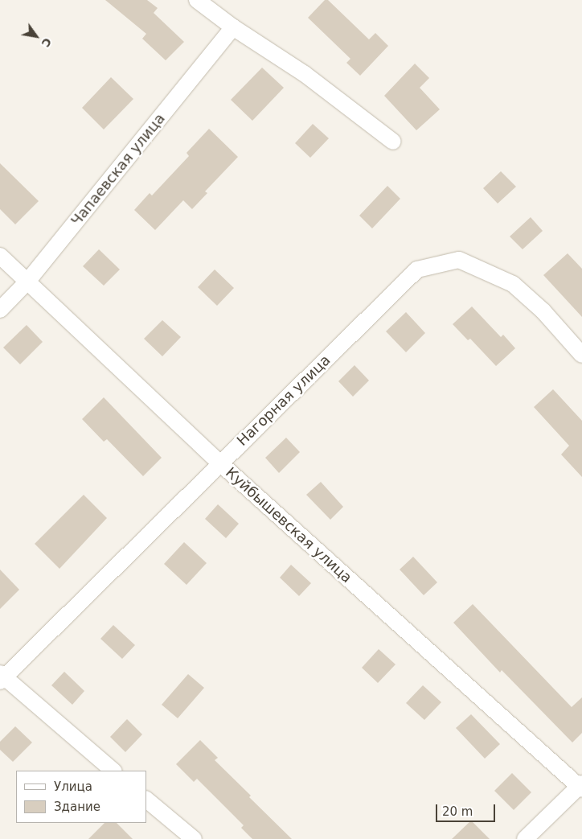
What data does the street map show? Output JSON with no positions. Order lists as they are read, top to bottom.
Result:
{
  "streets": {
    "street": ["Чапаевская улица", "Нагорная улица", "Куйбышевская улица"]
  },
  "crossings": [
    ["Чапаевская улица", "Куйбышевская улица"],
    ["Нагорная улица", "Куйбышевская улица"]
  ],
  "legend": ["Улица", "Здание"],
  "scale_bar": "20 m",
  "north": "bottom right"
}
